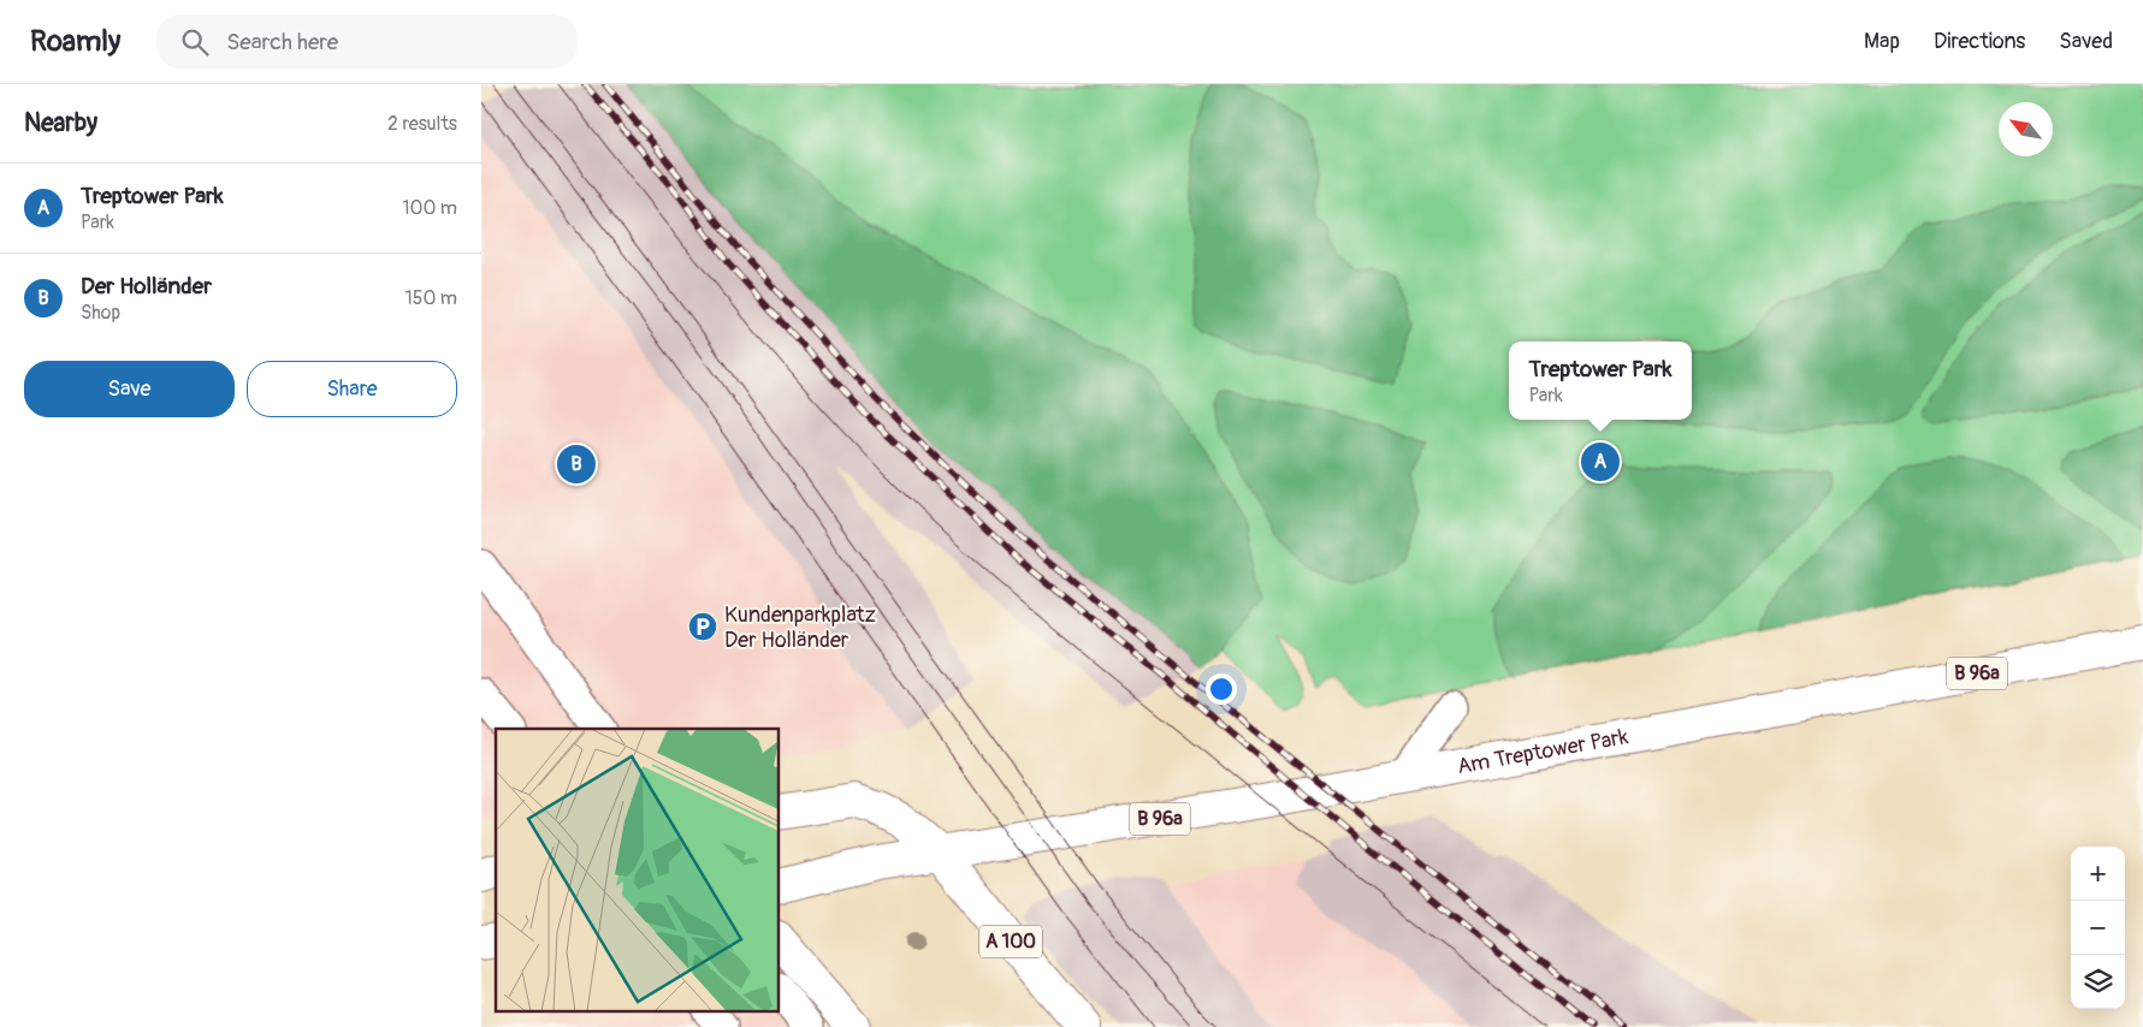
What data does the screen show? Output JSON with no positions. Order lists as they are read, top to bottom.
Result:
{
  "streets": {
    "main road": ["B 96a", "Am Treptower Park", "A 100"]
  },
  "crossings": [
    ["Am Treptower Park", "A 100"]
  ],
  "places": {
    "parking": ["Kundenparkplatz Der Holländer"]
  },
  "north": "top left",
  "page": {
    "header": "Roamly",
    "search": "Search here",
    "nav": ["Map", "Directions", "Saved"],
    "heading": ["Nearby", "2 results"],
    "list": [
      {
        "mark": "A",
        "name": "Treptower Park",
        "note": "Park",
        "value": "100 m"
      },
      {
        "mark": "B",
        "name": "Der Holländer",
        "note": "Shop",
        "value": "150 m"
      }
    ],
    "popup": ["Treptower Park", "Park"],
    "buttons": ["Save", "Share"],
    "pins": ["A", "B"],
    "map_buttons": ["+", "−"]
  }
}
